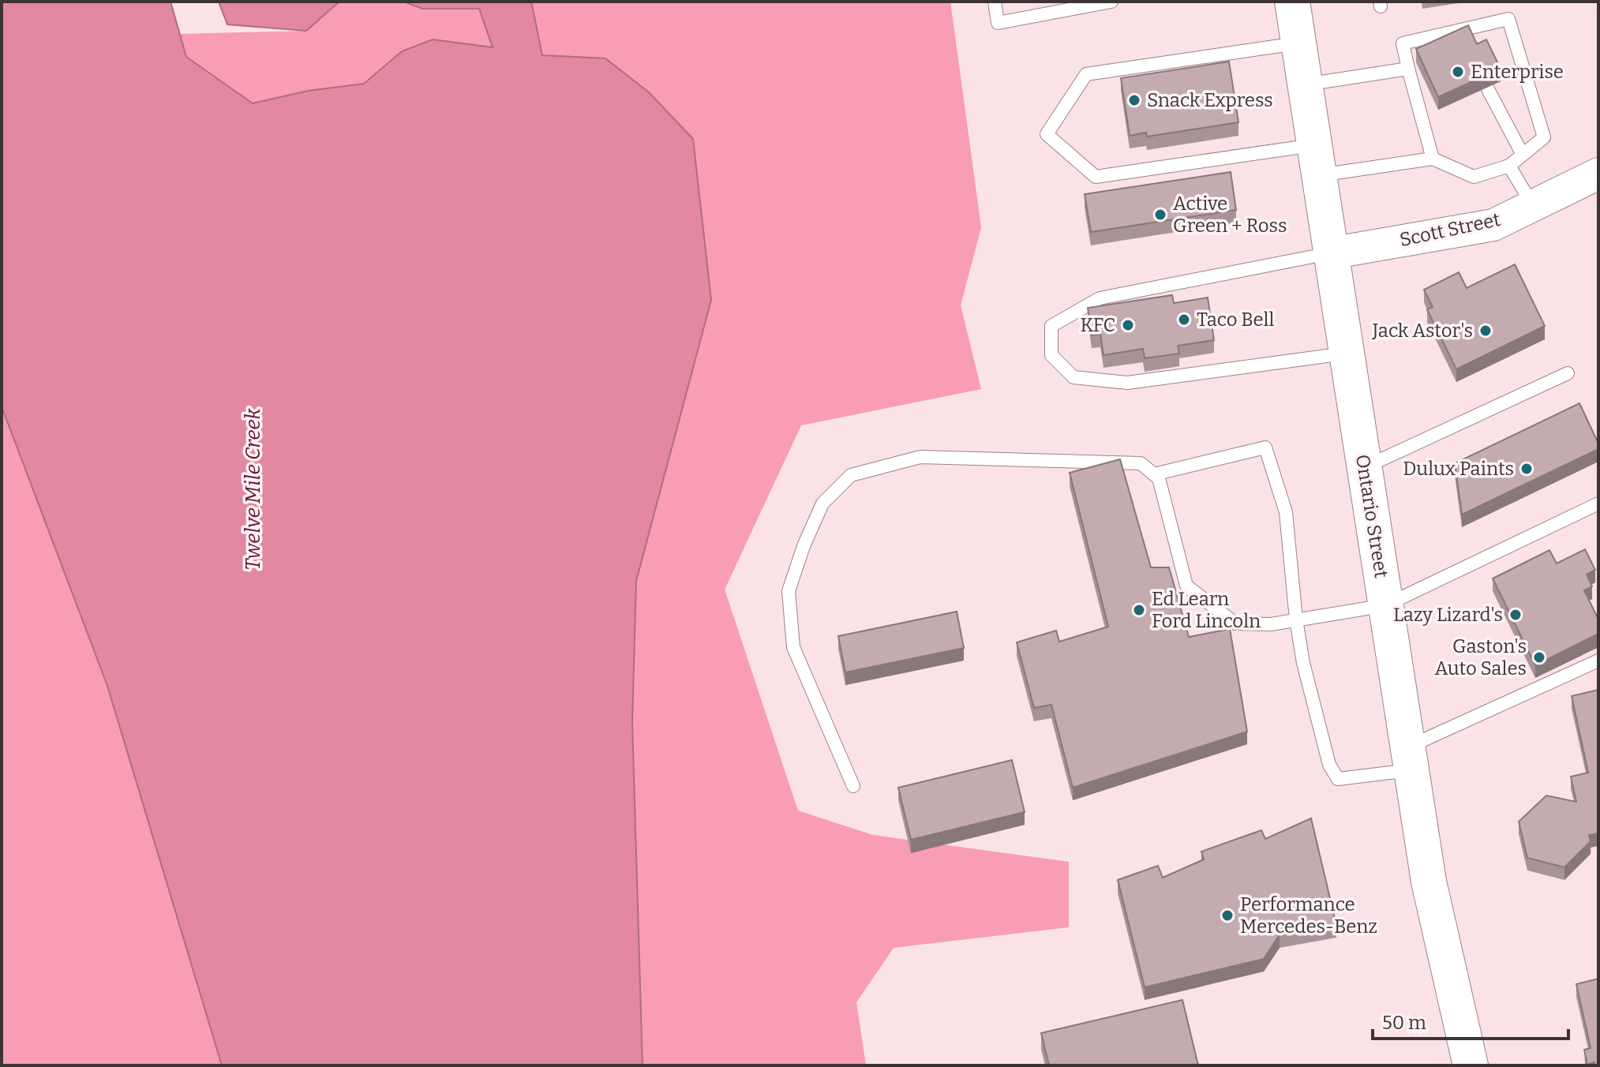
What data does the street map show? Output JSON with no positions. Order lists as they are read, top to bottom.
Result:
{
  "streets": {
    "main road": ["Ontario Street"],
    "street": ["Scott Street"]
  },
  "crossings": [
    ["Scott Street", "Ontario Street"]
  ],
  "water": ["Twelve Mile Creek"],
  "places": [
    "Enterprise",
    "Snack Express",
    "Active Green + Ross",
    "Taco Bell",
    "KFC",
    "Jack Astor's",
    "Dulux Paints",
    "Ed Learn Ford Lincoln",
    "Lazy Lizard's",
    "Gaston's Auto Sales",
    "Performance Mercedes-Benz"
  ],
  "scale_bar": "50 m"
}
